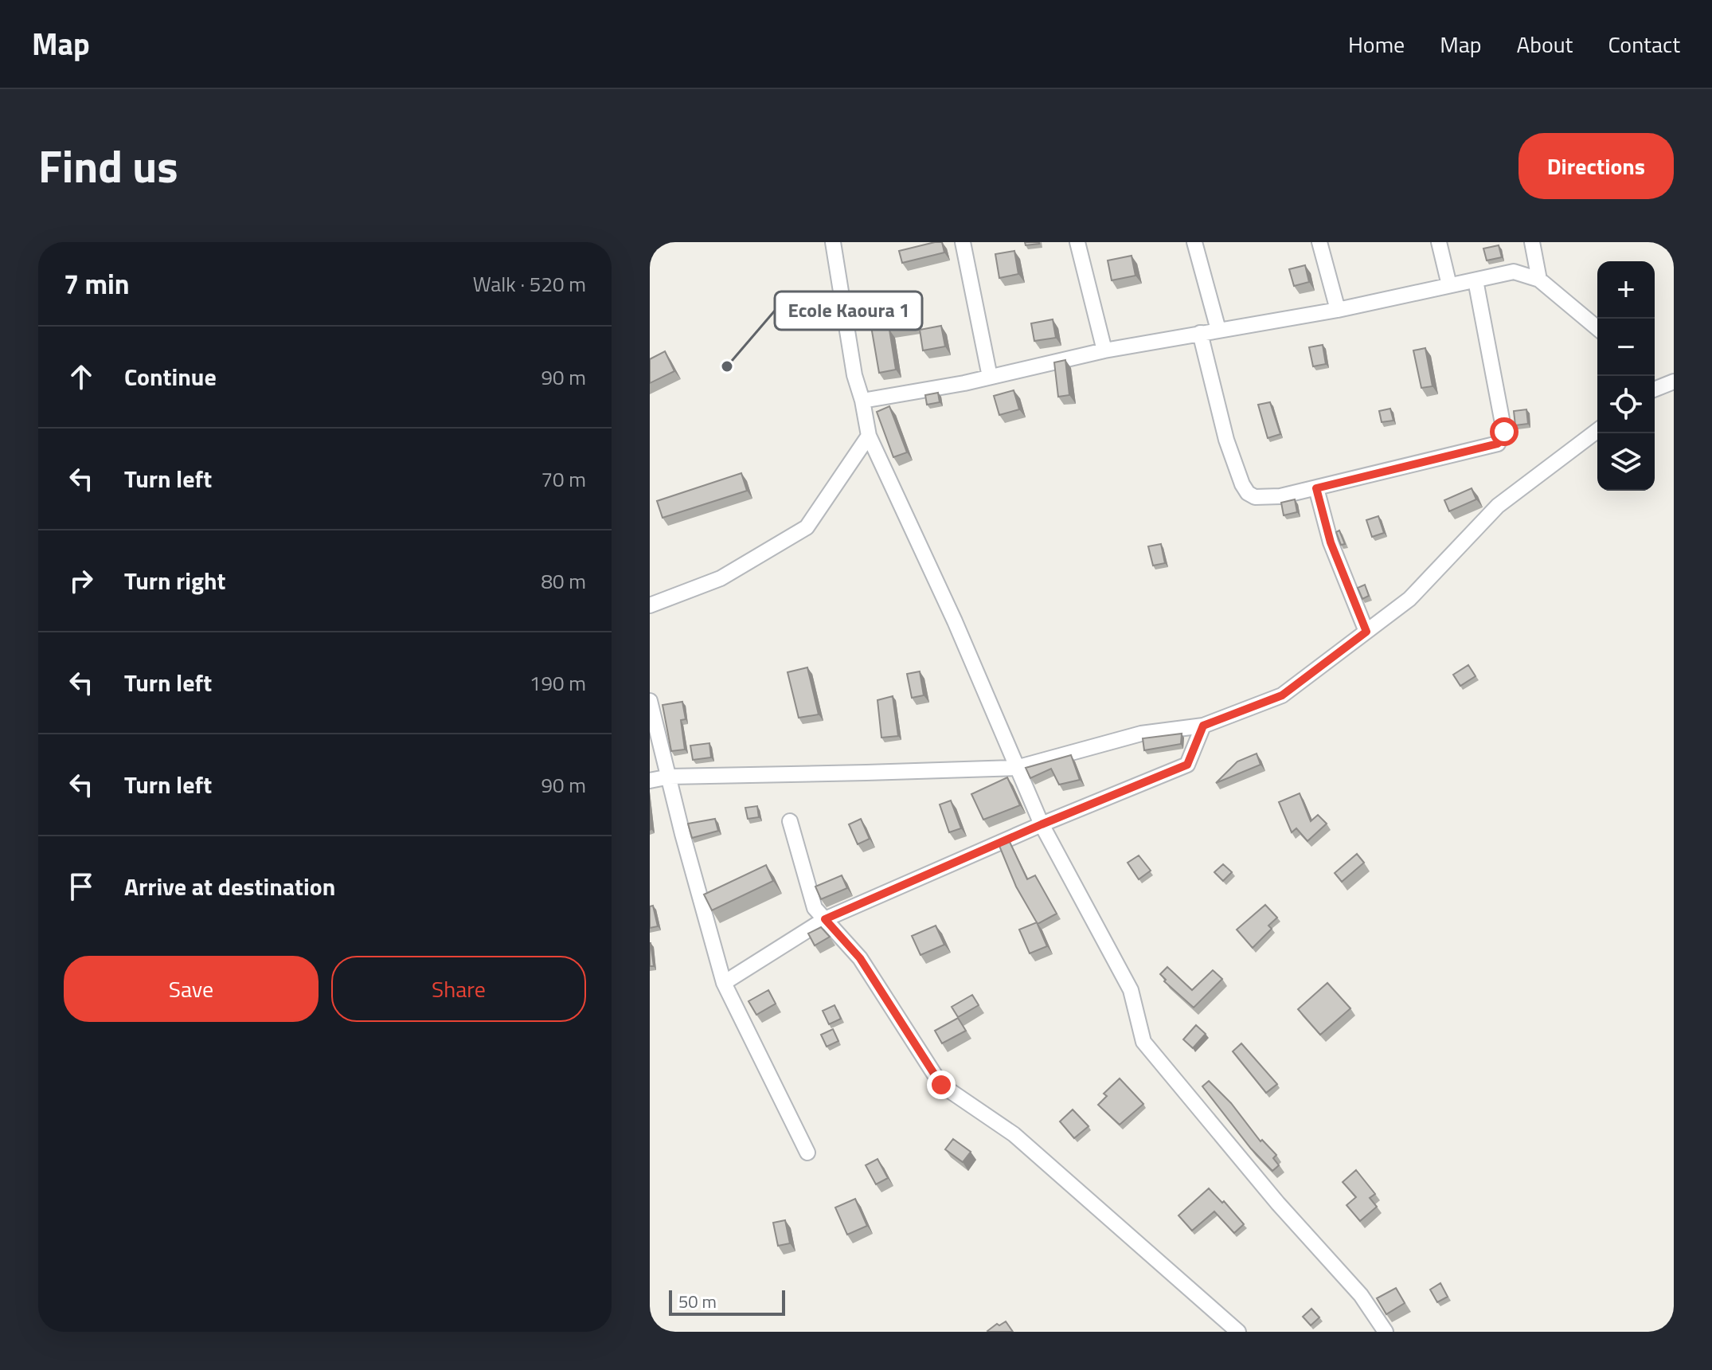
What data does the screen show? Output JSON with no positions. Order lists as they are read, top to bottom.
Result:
{
  "places": ["Ecole Kaoura 1"],
  "scale_bar": "50 m",
  "page": {
    "header": "Map",
    "nav": [
      "Home",
      "Map",
      "About",
      "Contact"
    ],
    "title": "Find us",
    "buttons": [
      "Directions",
      ["Save", "Share"]
    ],
    "heading": ["7 min", "Walk · 520 m"],
    "map_buttons": ["+", "−"],
    "list": [
      ["Continue", "90 m"],
      ["Turn left", "70 m"],
      ["Turn right", "80 m"],
      ["Turn left", "190 m"],
      ["Turn left", "90 m"],
      "Arrive at destination"
    ],
    "scale": "50 m"
  }
}
